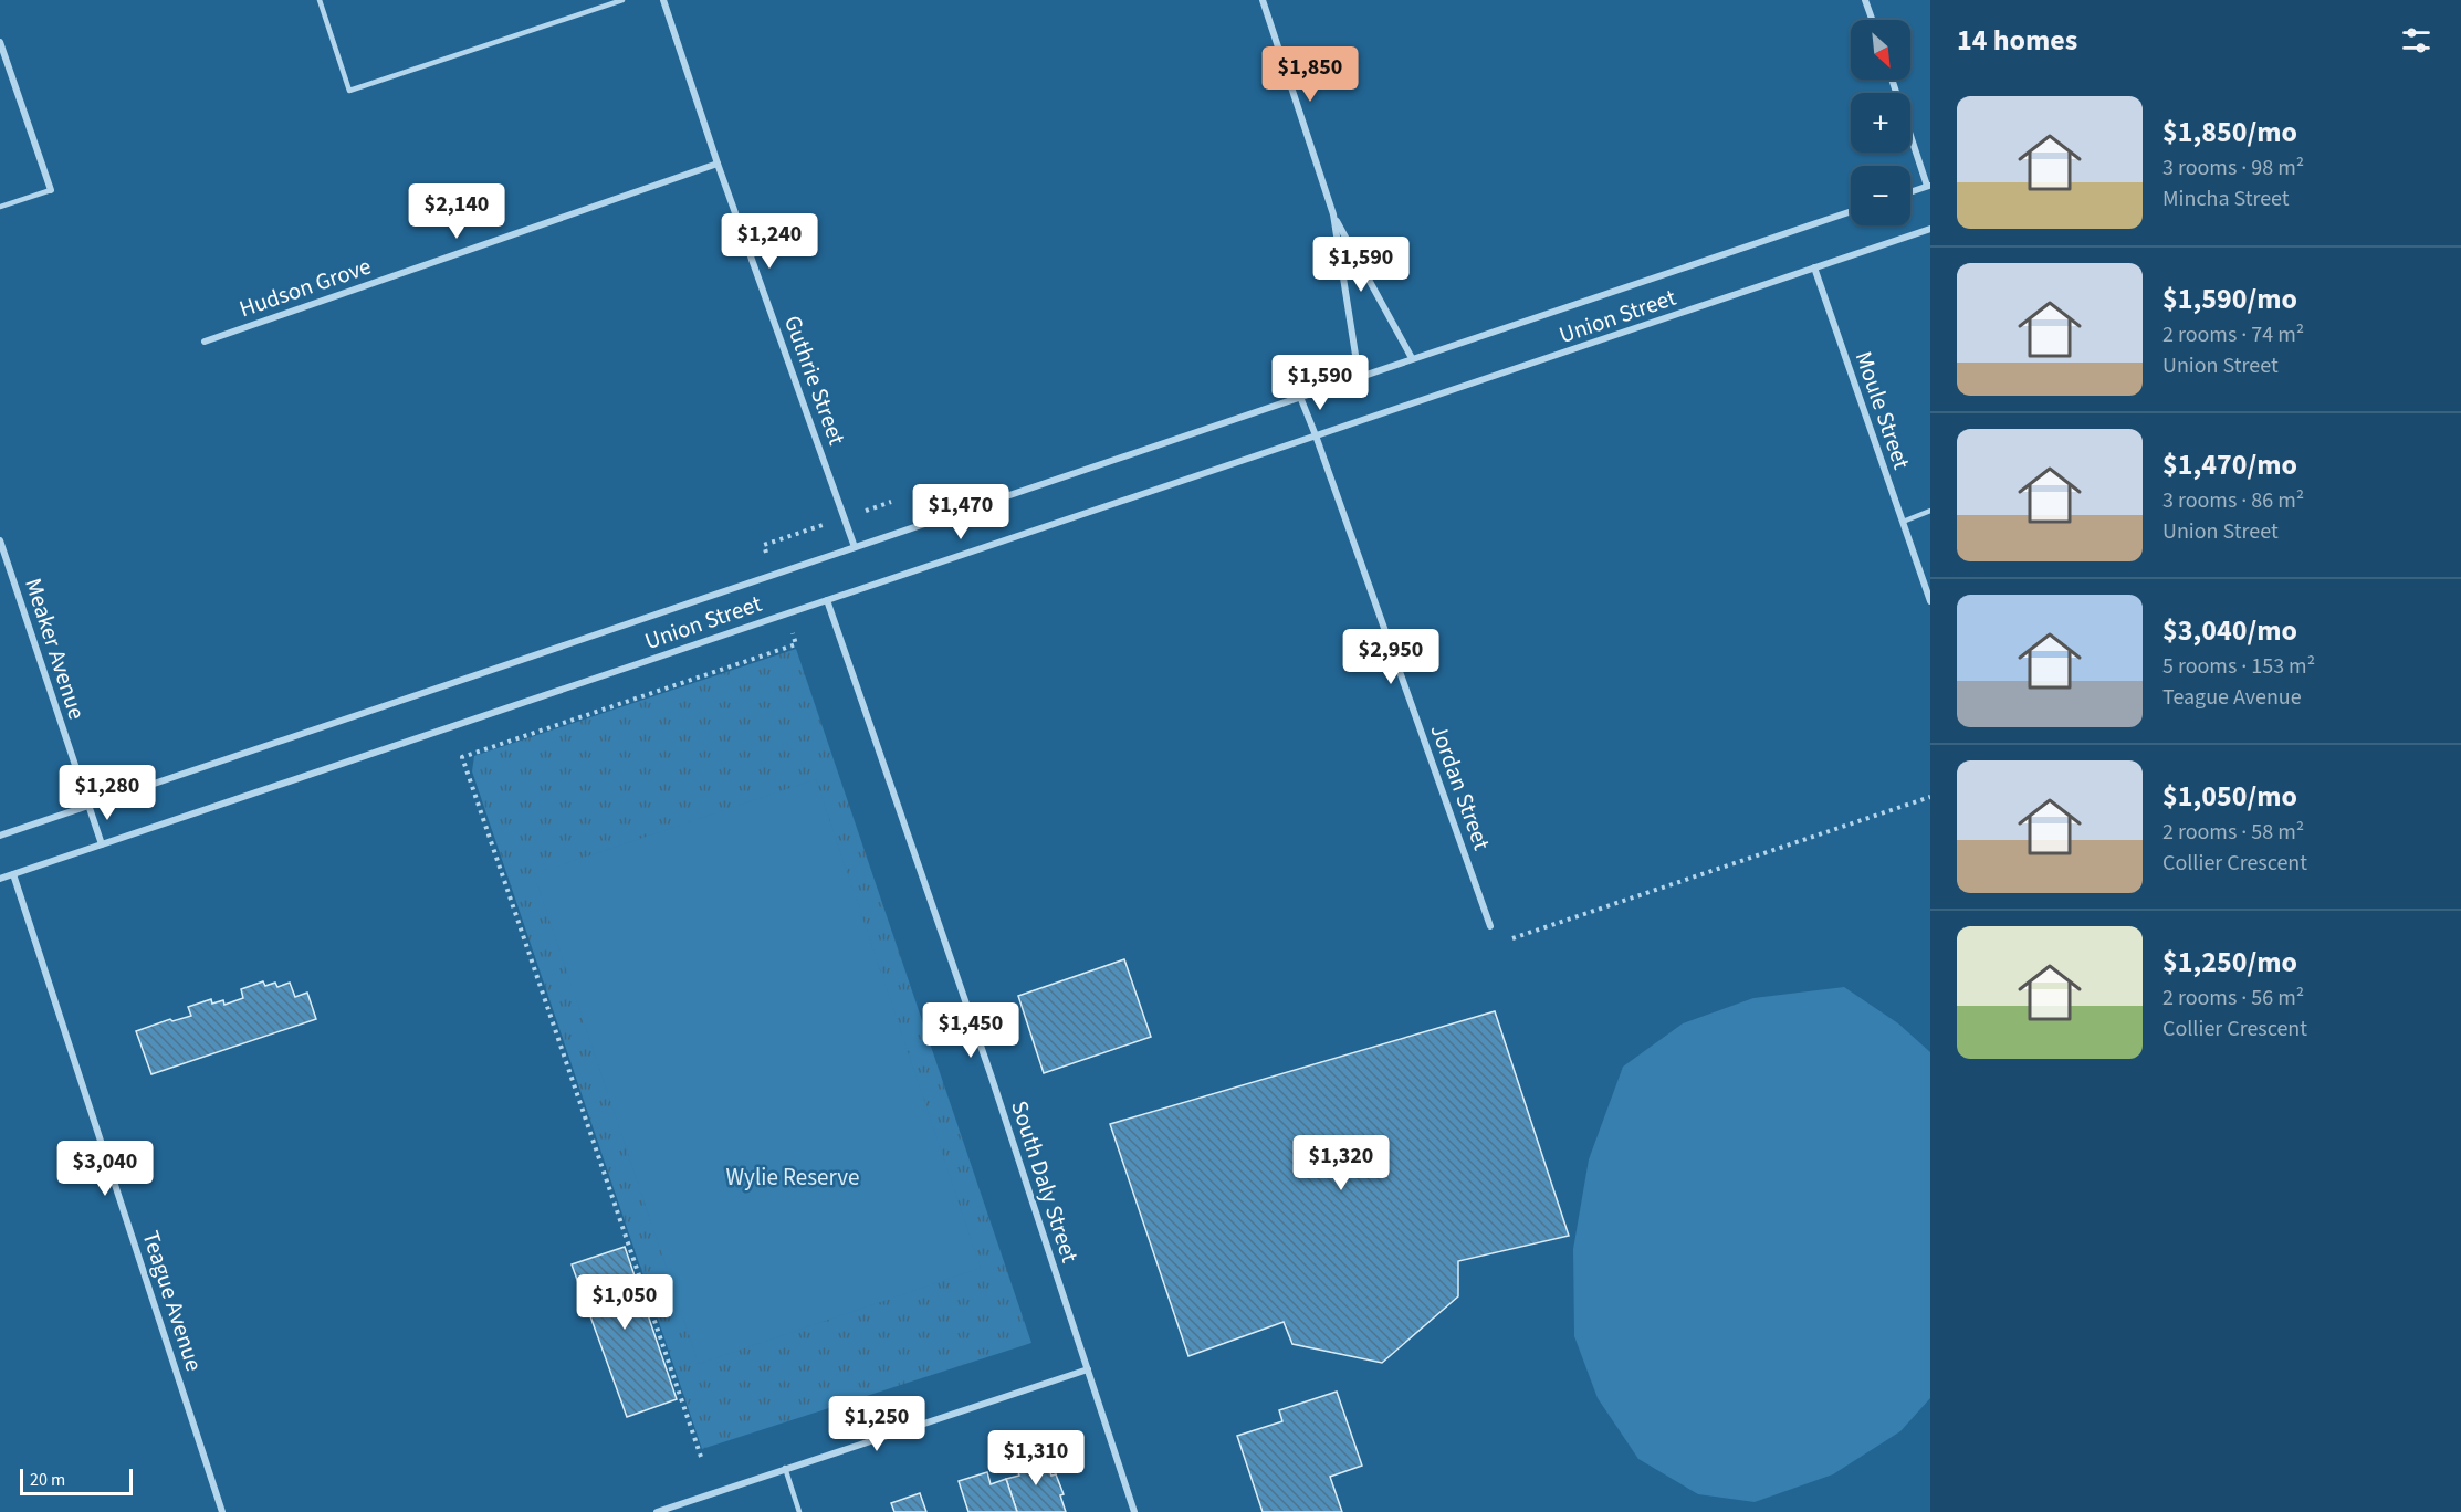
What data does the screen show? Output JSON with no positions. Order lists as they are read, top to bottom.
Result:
{
  "streets": {
    "street": [
      "Hudson Grove",
      "Union Street",
      "Guthrie Street",
      "Moule Street",
      "Meaker Avenue",
      "Jordan Street",
      "South Daly Street",
      "Teague Avenue"
    ]
  },
  "crossings": [
    ["Hudson Grove", "Guthrie Street"],
    ["Union Street", "Guthrie Street"],
    ["Union Street", "Moule Street"],
    ["Union Street", "Meaker Avenue"],
    ["Union Street", "Jordan Street"],
    ["Union Street", "South Daly Street"],
    ["Union Street", "Teague Avenue"]
  ],
  "parks": ["Wylie Reserve"],
  "scale_bar": "20 m",
  "north": "bottom right",
  "page": {
    "heading": "14 homes",
    "map_buttons": ["+", "−"],
    "price": [
      "$1,850",
      "$2,140",
      "$1,240",
      "$1,590",
      "$1,590",
      "$1,470",
      "$2,950",
      "$1,280",
      "$1,450",
      "$1,320",
      "$3,040",
      "$1,050",
      "$1,250",
      "$1,310"
    ],
    "list": [
      {
        "name": "$1,850/mo",
        "note": "3 rooms · 98 m² · Mincha Street"
      },
      {
        "name": "$1,590/mo",
        "note": "2 rooms · 74 m² · Union Street"
      },
      {
        "name": "$1,470/mo",
        "note": "3 rooms · 86 m² · Union Street"
      },
      {
        "name": "$3,040/mo",
        "note": "5 rooms · 153 m² · Teague Avenue"
      },
      {
        "name": "$1,050/mo",
        "note": "2 rooms · 58 m² · Collier Crescent"
      },
      {
        "name": "$1,250/mo",
        "note": "2 rooms · 56 m² · Collier Crescent"
      }
    ],
    "scale": "20 m"
  }
}
